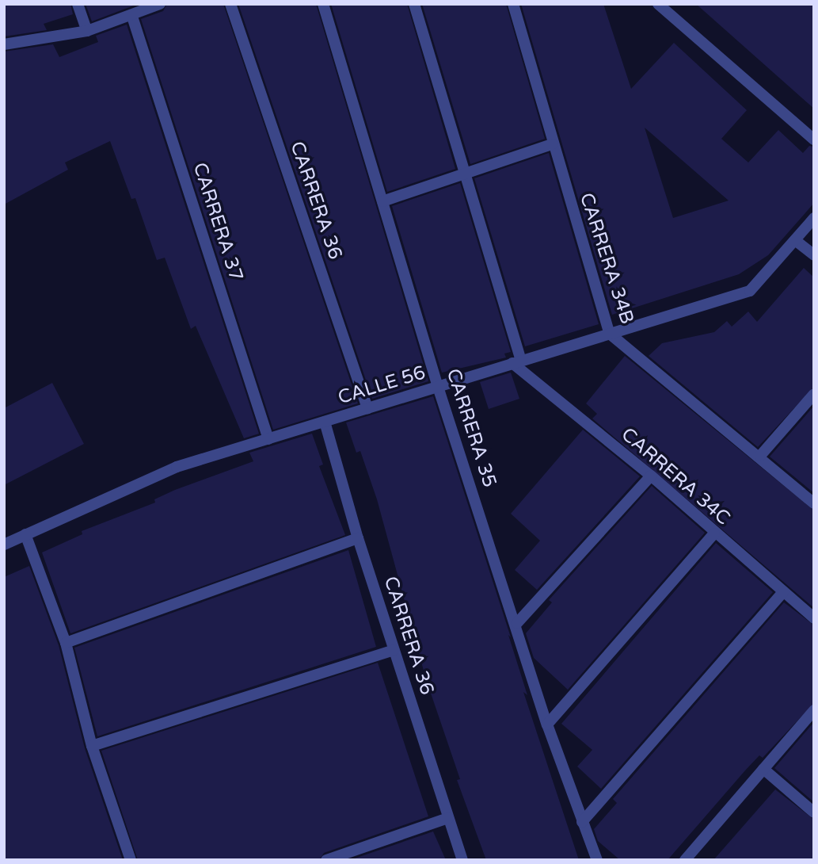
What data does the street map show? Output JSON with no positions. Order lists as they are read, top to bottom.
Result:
{
  "streets": {
    "street": [
      "CARRERA 36",
      "CARRERA 37",
      "CARRERA 34B",
      "CALLE 56",
      "CARRERA 35",
      "CARRERA 34C"
    ]
  },
  "crossings": [
    ["CARRERA 36", "CALLE 56"],
    ["CARRERA 37", "CALLE 56"],
    ["CARRERA 34B", "CALLE 56"],
    ["CALLE 56", "CARRERA 35"],
    ["CALLE 56", "CARRERA 34C"]
  ]
}
